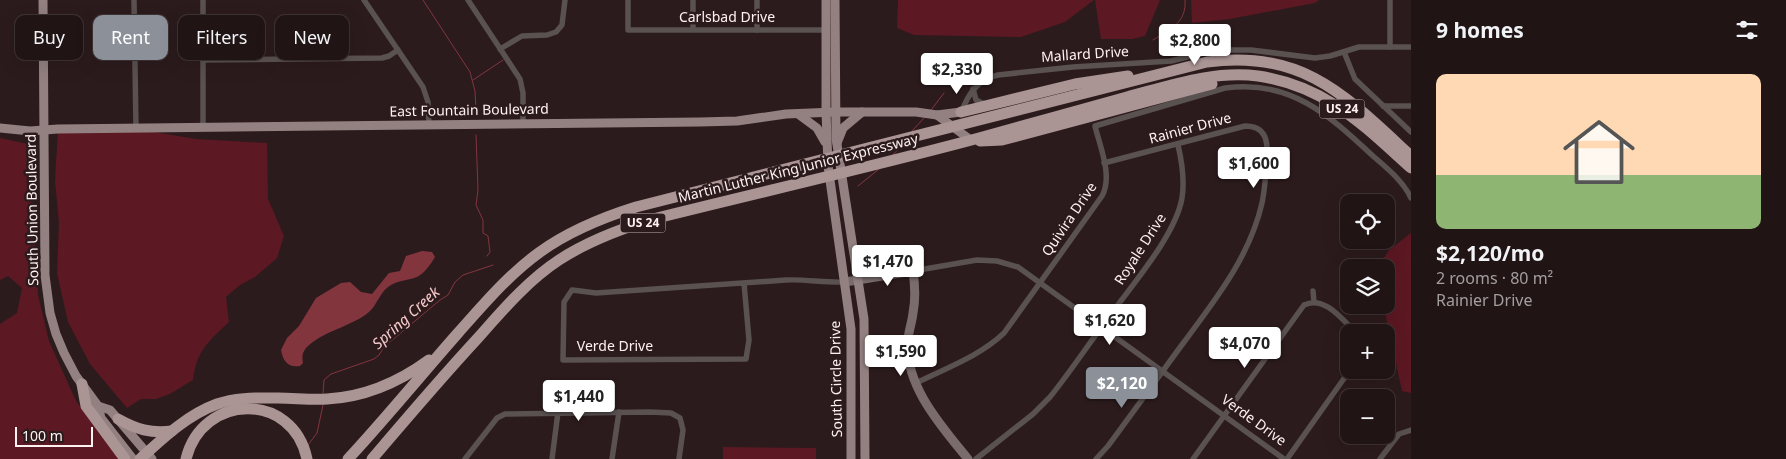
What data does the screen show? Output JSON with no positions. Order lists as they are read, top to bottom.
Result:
{
  "streets": {
    "highway": ["US 24", "Martin Luther King Junior Expressway"],
    "main road": ["East Fountain Boulevard", "South Union Boulevard", "South Circle Drive"],
    "street": [
      "Carlsbad Drive",
      "Mallard Drive",
      "Rainier Drive",
      "Quivira Drive",
      "Royale Drive",
      "Verde Drive"
    ]
  },
  "crossings": [
    ["US 24", "Martin Luther King Junior Expressway"],
    ["East Fountain Boulevard", "South Union Boulevard"],
    ["East Fountain Boulevard", "South Circle Drive"],
    ["Rainier Drive", "Quivira Drive"],
    ["Rainier Drive", "Royale Drive"],
    ["Rainier Drive", "Verde Drive"],
    ["Quivira Drive", "Verde Drive"],
    ["Royale Drive", "Verde Drive"],
    ["Verde Drive", "South Circle Drive"]
  ],
  "water": ["Spring Creek"],
  "scale_bar": "100 m",
  "page": {
    "heading": "9 homes",
    "chip": [
      "Buy",
      "Rent",
      "Filters",
      "New"
    ],
    "price": [
      "$2,800",
      "$2,330",
      "$1,600",
      "$1,470",
      "$1,620",
      "$4,070",
      "$1,590",
      "$2,120",
      "$1,440"
    ],
    "list": [
      {
        "name": "$2,120/mo",
        "note": "2 rooms · 80 m² · Rainier Drive"
      }
    ],
    "map_buttons": ["+", "−"],
    "scale": "100 m"
  }
}
